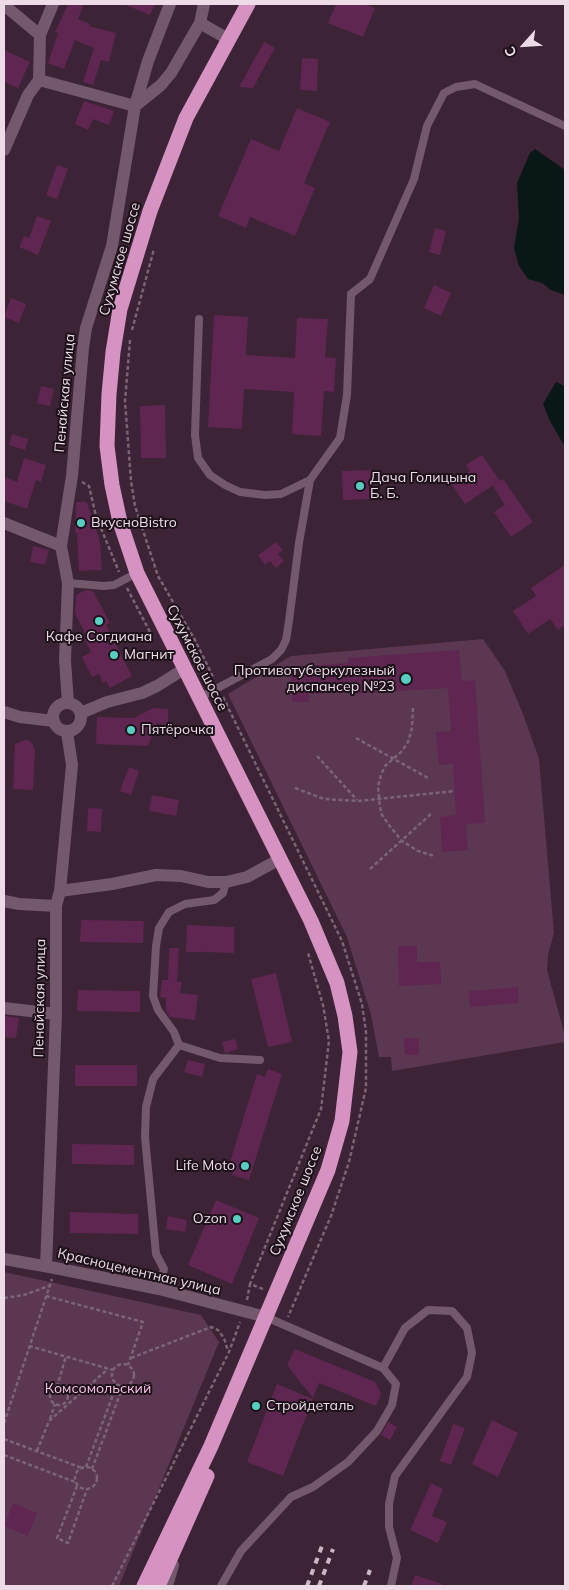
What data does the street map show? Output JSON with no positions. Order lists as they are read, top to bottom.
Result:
{
  "streets": {
    "highway": ["Сухумское шоссе"],
    "street": ["Пенайская улица", "Красноцементная улица"]
  },
  "crossings": [
    ["Сухумское шоссе", "Красноцементная улица"],
    ["Пенайская улица", "Красноцементная улица"]
  ],
  "parks": ["Комсомольский"],
  "places": [
    "Дача Голицына Б. Б.",
    "ВкусноBistro",
    "Кафе Согдиана",
    "Магнит",
    "Противотуберкулезный диспансер №23",
    "Пятёрочка",
    "Life Moto",
    "Ozon",
    "Стройдеталь"
  ],
  "north": "bottom left"
}
